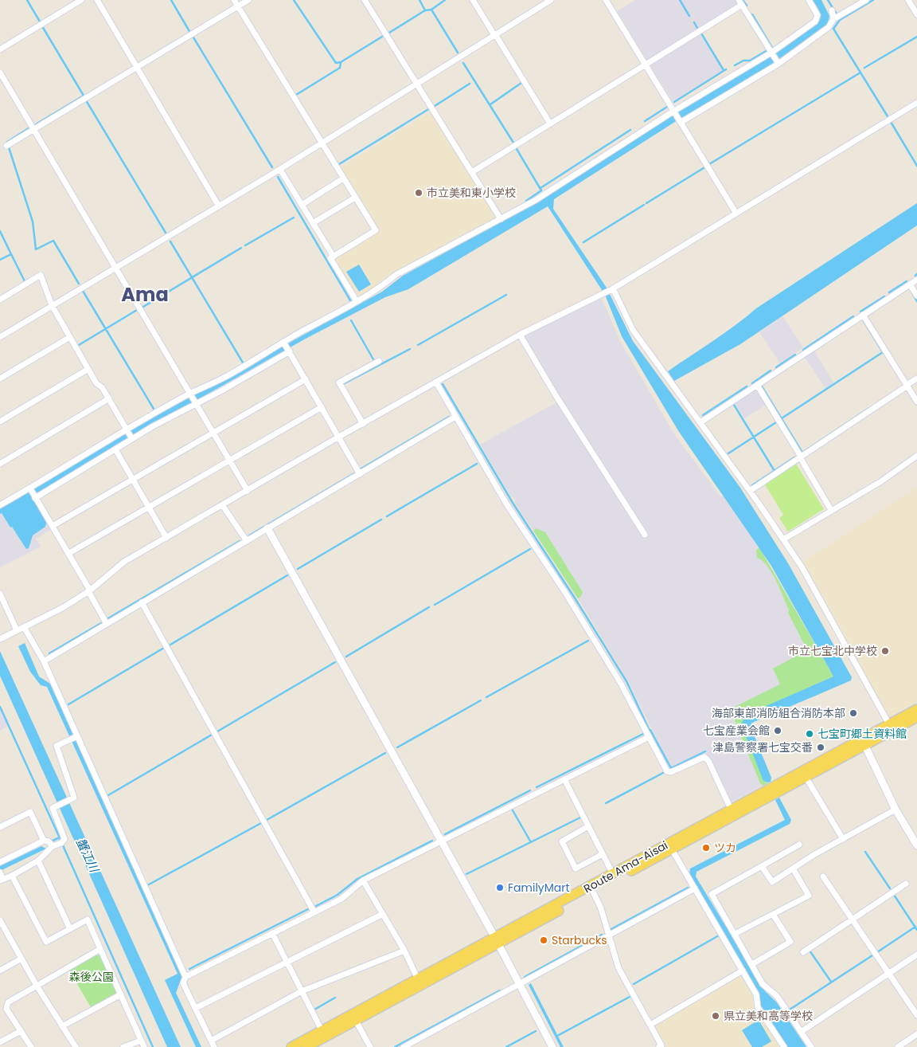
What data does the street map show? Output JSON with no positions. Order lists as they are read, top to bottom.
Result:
{
  "streets": {
    "main road": ["Route Ama-Aisai"]
  },
  "districts": ["Ama"],
  "water": ["蟹江川"],
  "parks": ["森後公園"],
  "places": [
    "市立美和東小学校",
    "市立七宝北中学校",
    "海部東部消防組合消防本部",
    "七宝産業会館",
    "七宝町郷土資料館",
    "津島警察署七宝交番",
    "ツカ",
    "FamilyMart",
    "Starbucks",
    "県立美和高等学校"
  ]
}
